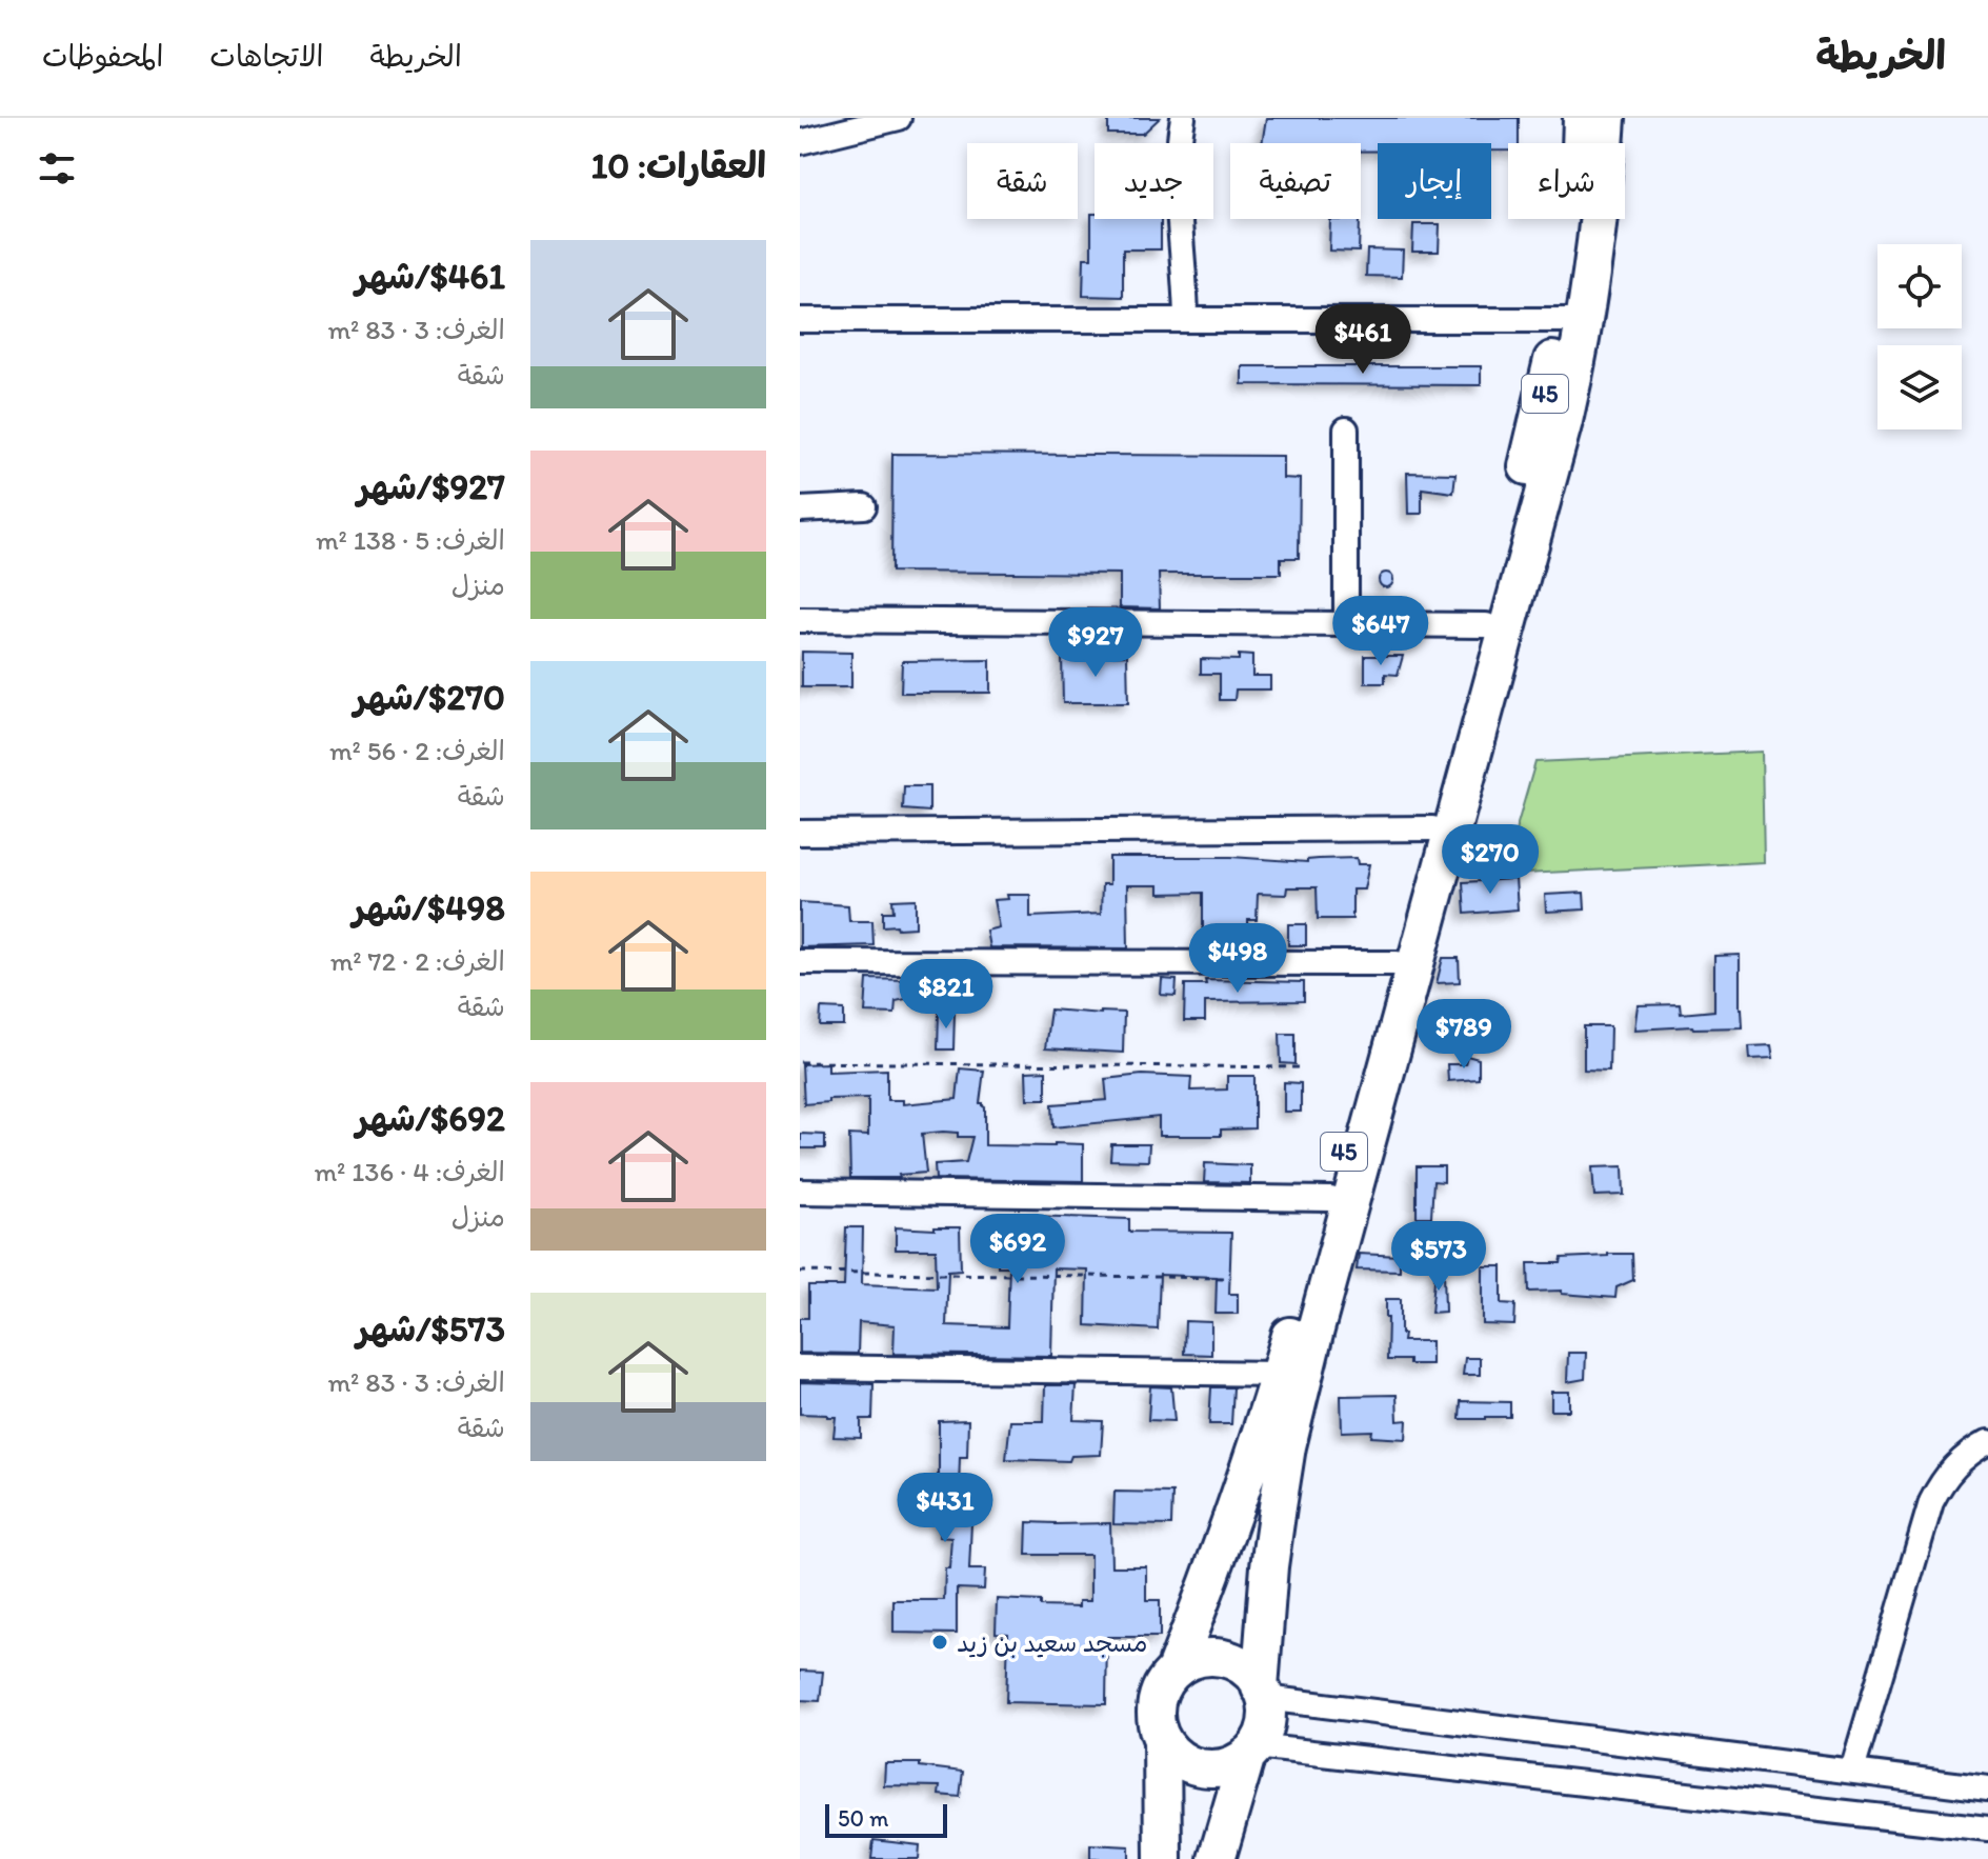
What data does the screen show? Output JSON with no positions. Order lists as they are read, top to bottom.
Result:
{
  "streets": {
    "highway": ["45"]
  },
  "places": ["مسجد سعيد بن زيد"],
  "scale_bar": "50 m",
  "page": {
    "header": "الخريطة",
    "nav": ["الخريطة", "الاتجاهات", "المحفوظات"],
    "heading": "العقارات: 10",
    "chip": [
      "شراء",
      "إيجار",
      "تصفية",
      "جديد",
      "شقة"
    ],
    "list": [
      {
        "name": "$461/شهر",
        "note": "الغرف: 3 · 83 m² · شقة"
      },
      {
        "name": "$927/شهر",
        "note": "الغرف: 5 · 138 m² · منزل"
      },
      {
        "name": "$270/شهر",
        "note": "الغرف: 2 · 56 m² · شقة"
      },
      {
        "name": "$498/شهر",
        "note": "الغرف: 2 · 72 m² · شقة"
      },
      {
        "name": "$692/شهر",
        "note": "الغرف: 4 · 136 m² · منزل"
      },
      {
        "name": "$573/شهر",
        "note": "الغرف: 3 · 83 m² · شقة"
      }
    ],
    "price": [
      "$461",
      "$647",
      "$927",
      "$270",
      "$498",
      "$821",
      "$789",
      "$692",
      "$573",
      "$431"
    ],
    "scale": "50 m"
  }
}
